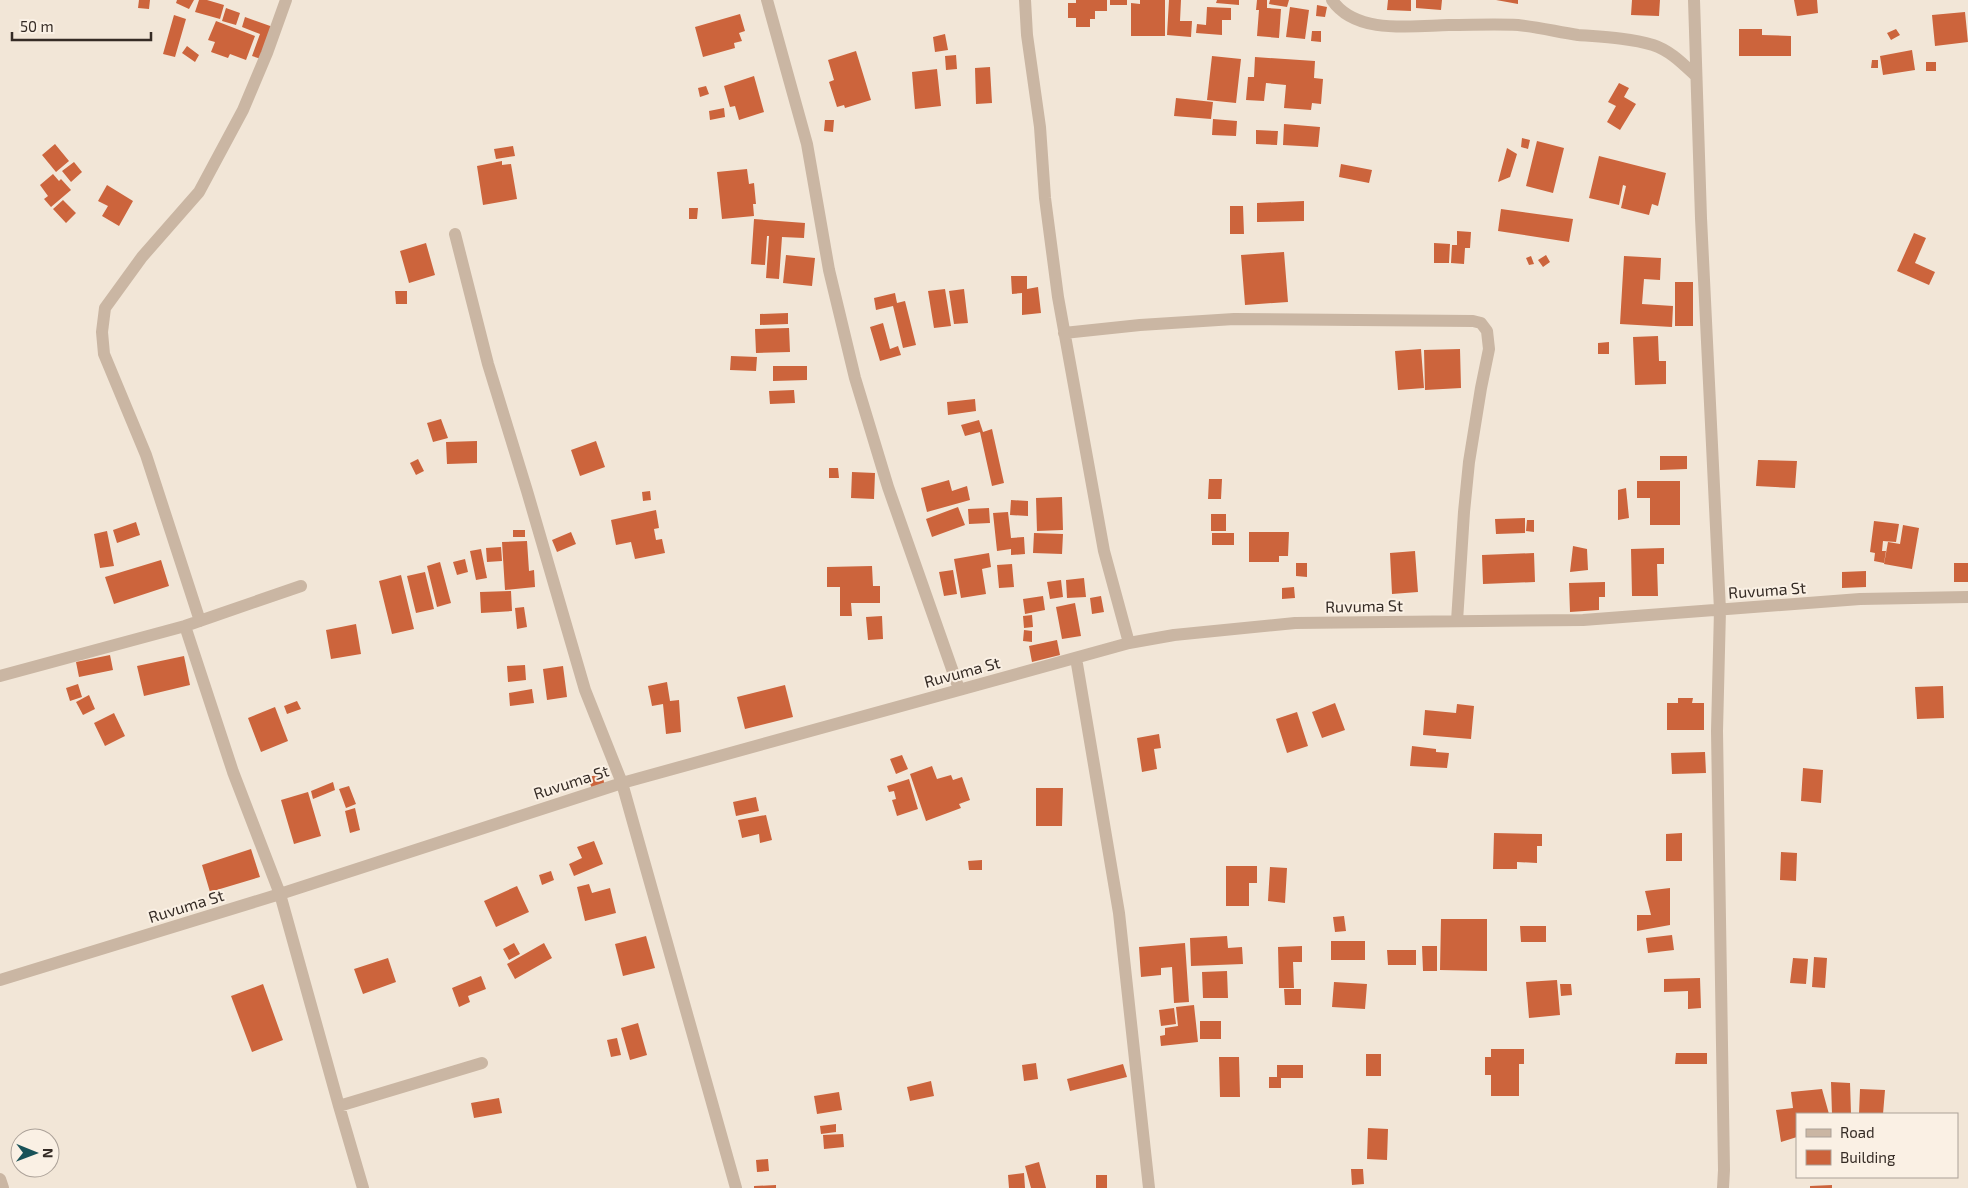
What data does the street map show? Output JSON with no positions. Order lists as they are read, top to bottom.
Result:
{
  "streets": {
    "street": ["Ruvuma St"]
  },
  "legend": ["Road", "Building"],
  "scale_bar": "50 m",
  "north": "right"
}
